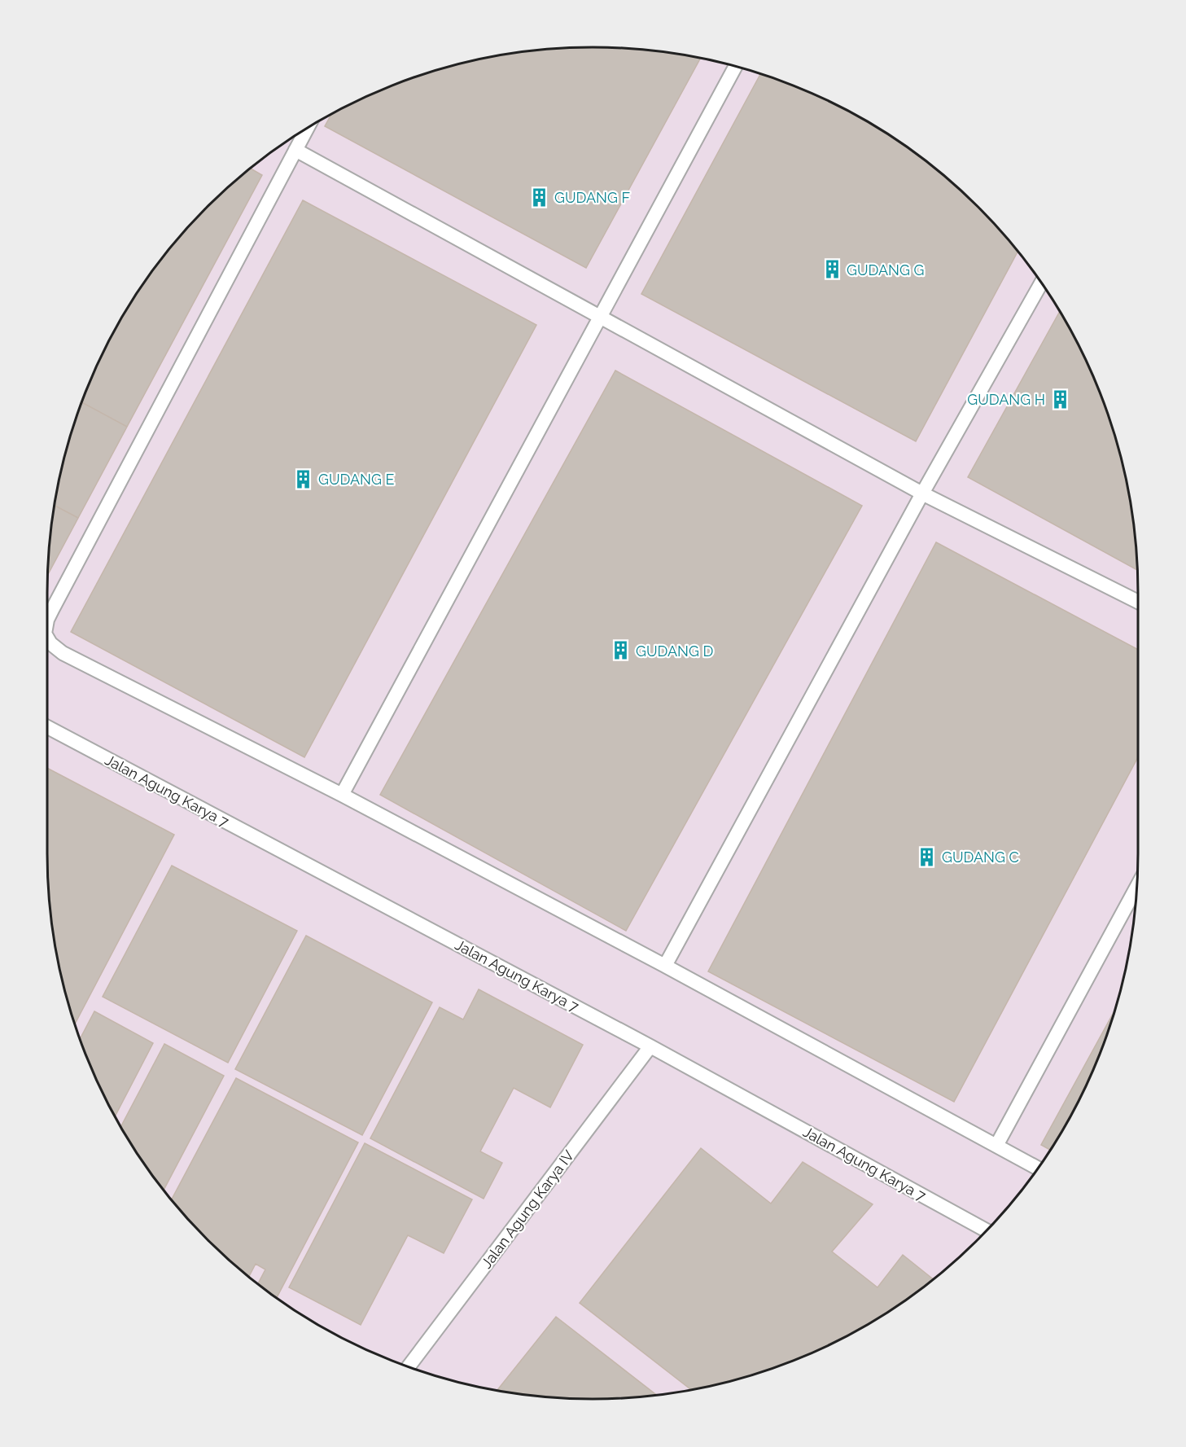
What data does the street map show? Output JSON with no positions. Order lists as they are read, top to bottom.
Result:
{
  "streets": {
    "lane": ["Jalan Agung Karya 7", "Jalan Agung Karya IV"]
  },
  "crossings": [
    ["Jalan Agung Karya 7", "Jalan Agung Karya IV"]
  ],
  "places": {
    "building": [
      "GUDANG F",
      "GUDANG G",
      "GUDANG H",
      "GUDANG E",
      "GUDANG D",
      "GUDANG C"
    ]
  }
}
